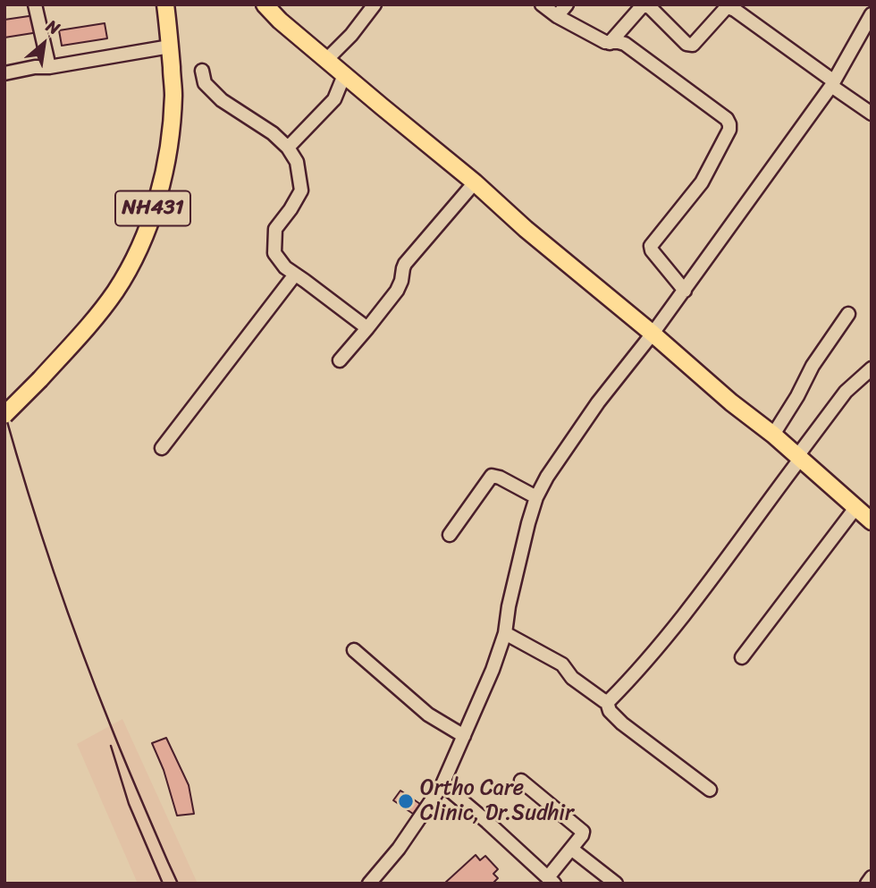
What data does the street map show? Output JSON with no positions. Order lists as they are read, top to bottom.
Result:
{
  "streets": {
    "main road": ["NH431"]
  },
  "places": ["Ortho Care Clinic, Dr.Sudhir"],
  "north": "top right"
}
